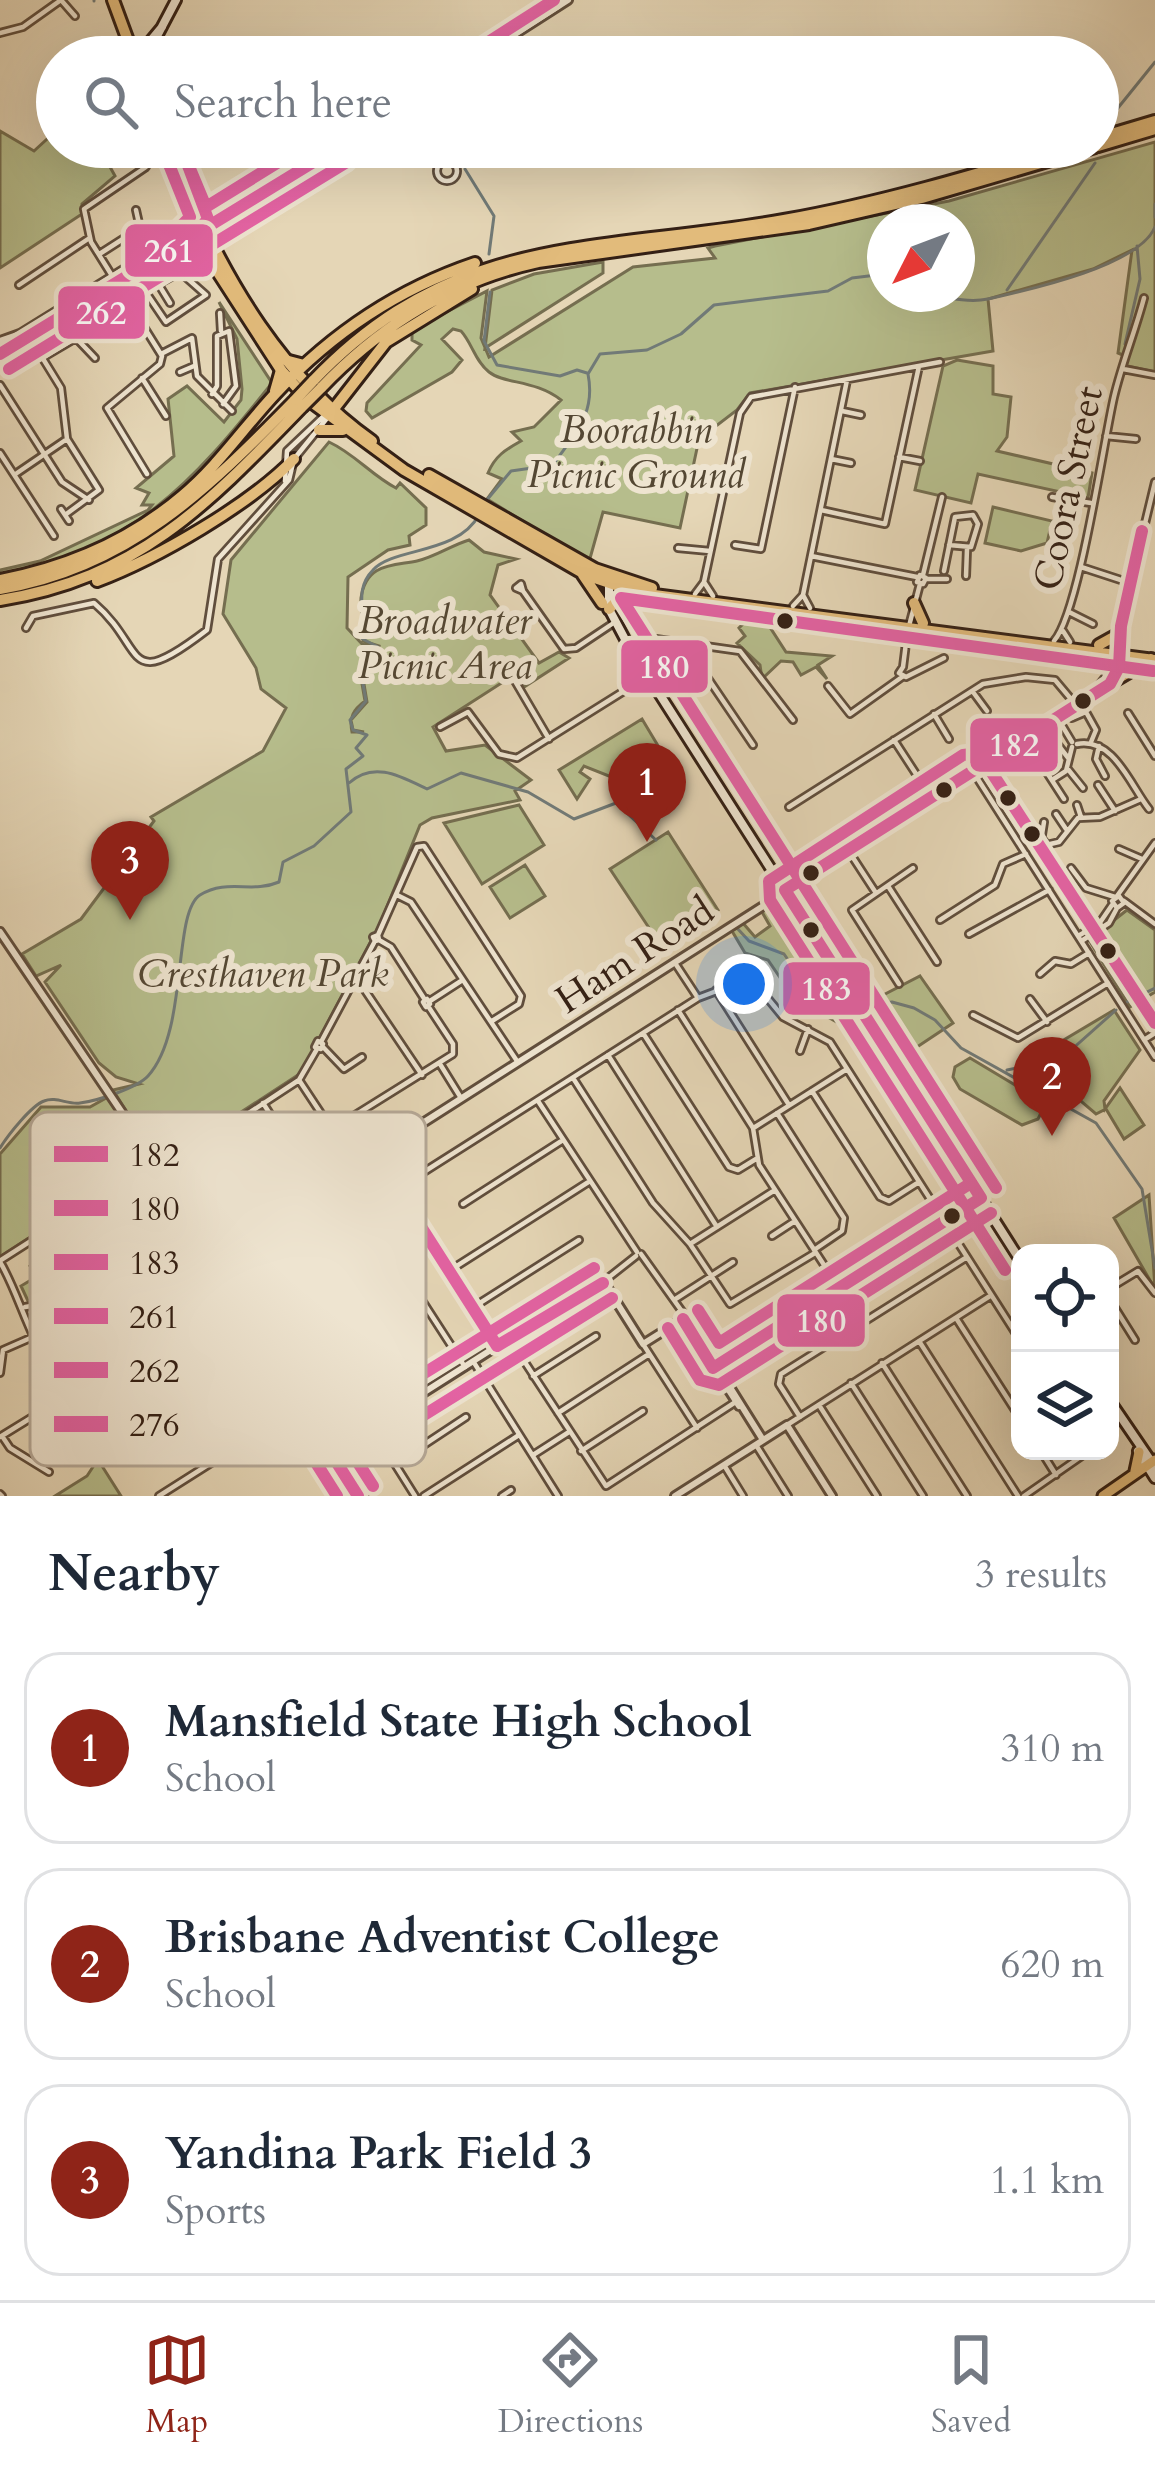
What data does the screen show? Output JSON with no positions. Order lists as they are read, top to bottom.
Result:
{
  "streets": {
    "street": ["Coora Street", "Ham Road"]
  },
  "parks": ["Boorabbin Picnic Ground", "Broadwater Picnic Area", "Cresthaven Park"],
  "lines": [
    "transit line 261",
    "transit line 262",
    "transit line 276",
    "transit line 182",
    "transit line 180",
    "transit line 183"
  ],
  "legend": [
    "182",
    "180",
    "183",
    "261",
    "262",
    "276"
  ],
  "north": "bottom left",
  "page": {
    "search": "Search here",
    "pins": ["1", "3", "2"],
    "heading": ["Nearby", "3 results"],
    "list": [
      {
        "mark": "1",
        "name": "Mansfield State High School",
        "note": "School",
        "value": "310 m"
      },
      {
        "mark": "2",
        "name": "Brisbane Adventist College",
        "note": "School",
        "value": "620 m"
      },
      {
        "mark": "3",
        "name": "Yandina Park Field 3",
        "note": "Sports",
        "value": "1.1 km"
      }
    ],
    "nav": ["Map", "Directions", "Saved"]
  }
}
